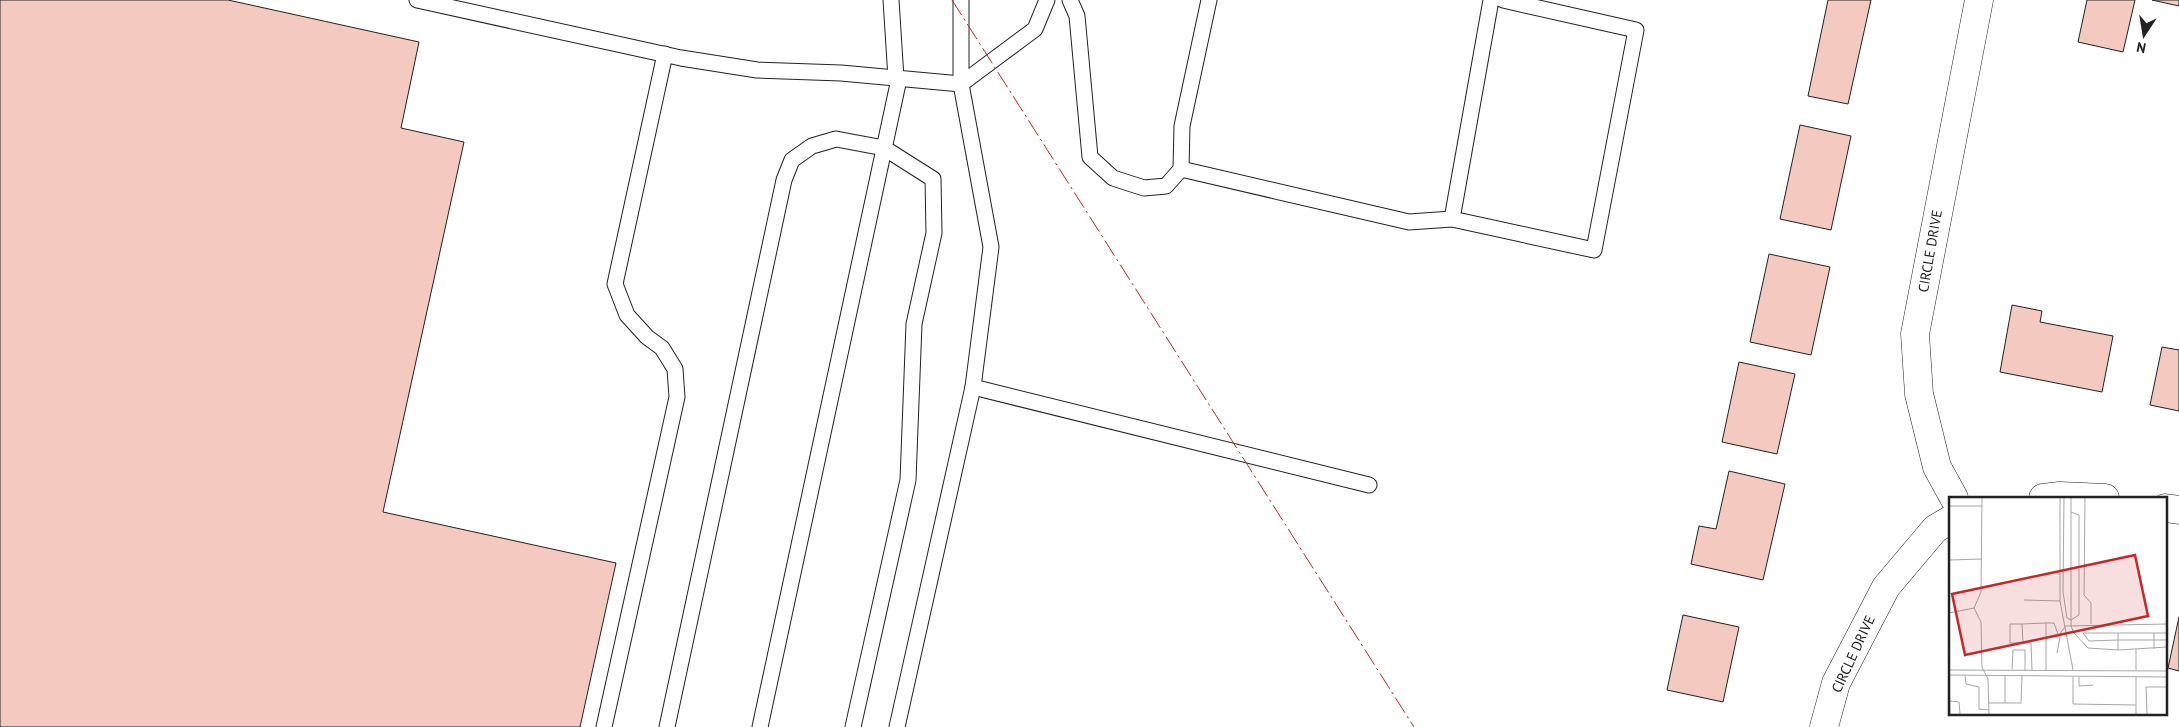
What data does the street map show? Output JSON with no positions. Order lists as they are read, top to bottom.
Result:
{
  "streets": {
    "street": ["CIRCLE DRIVE"]
  },
  "north": "bottom"
}
